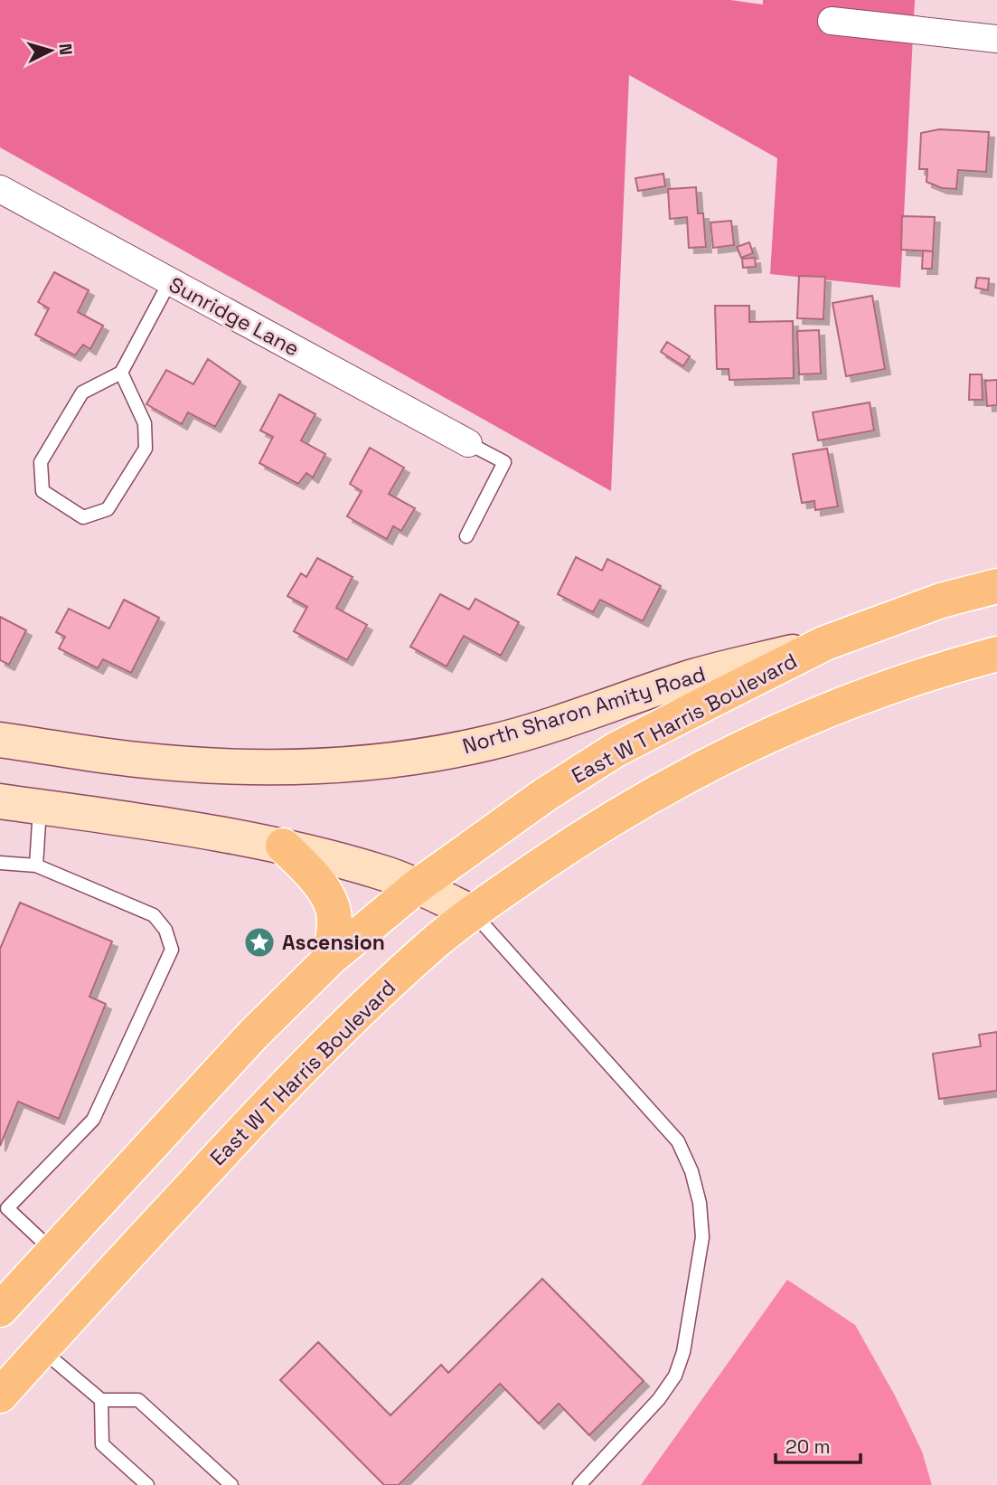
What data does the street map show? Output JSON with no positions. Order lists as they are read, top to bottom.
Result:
{
  "streets": {
    "main road": ["North Sharon Amity Road", "East W T Harris Boulevard"],
    "street": ["Sunridge Lane"]
  },
  "crossings": [
    ["North Sharon Amity Road", "East W T Harris Boulevard"]
  ],
  "places": {
    "place": ["Ascension"]
  },
  "scale_bar": "20 m",
  "north": "right"
}
